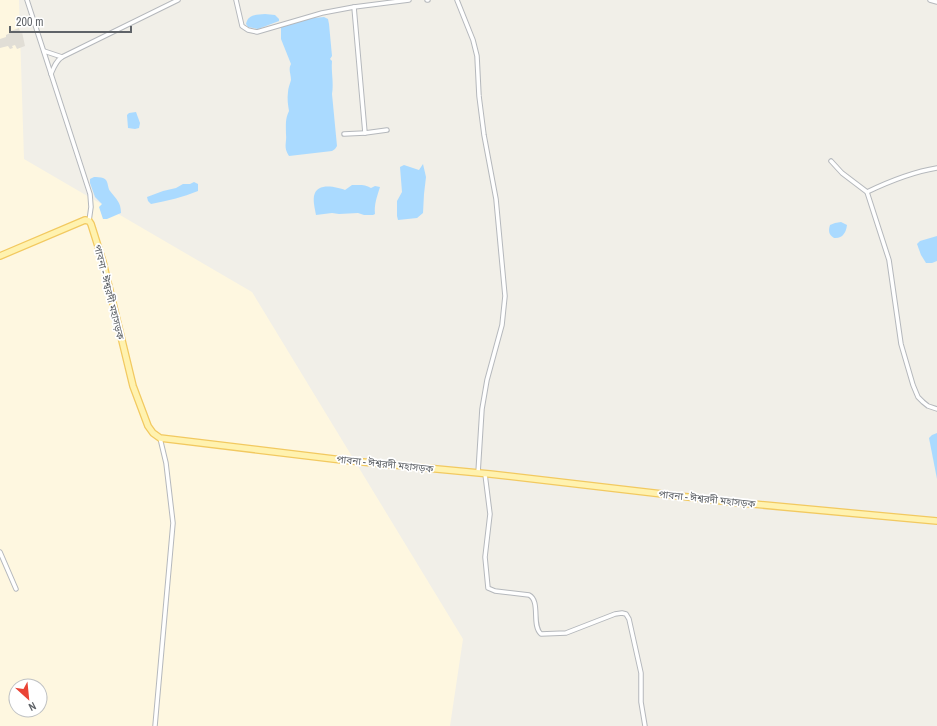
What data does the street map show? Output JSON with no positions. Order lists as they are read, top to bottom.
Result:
{
  "streets": {
    "main road": ["পাবনা - ঈশ্বরদী মহাসড়ক"]
  },
  "scale_bar": "200 m",
  "north": "bottom right"
}
